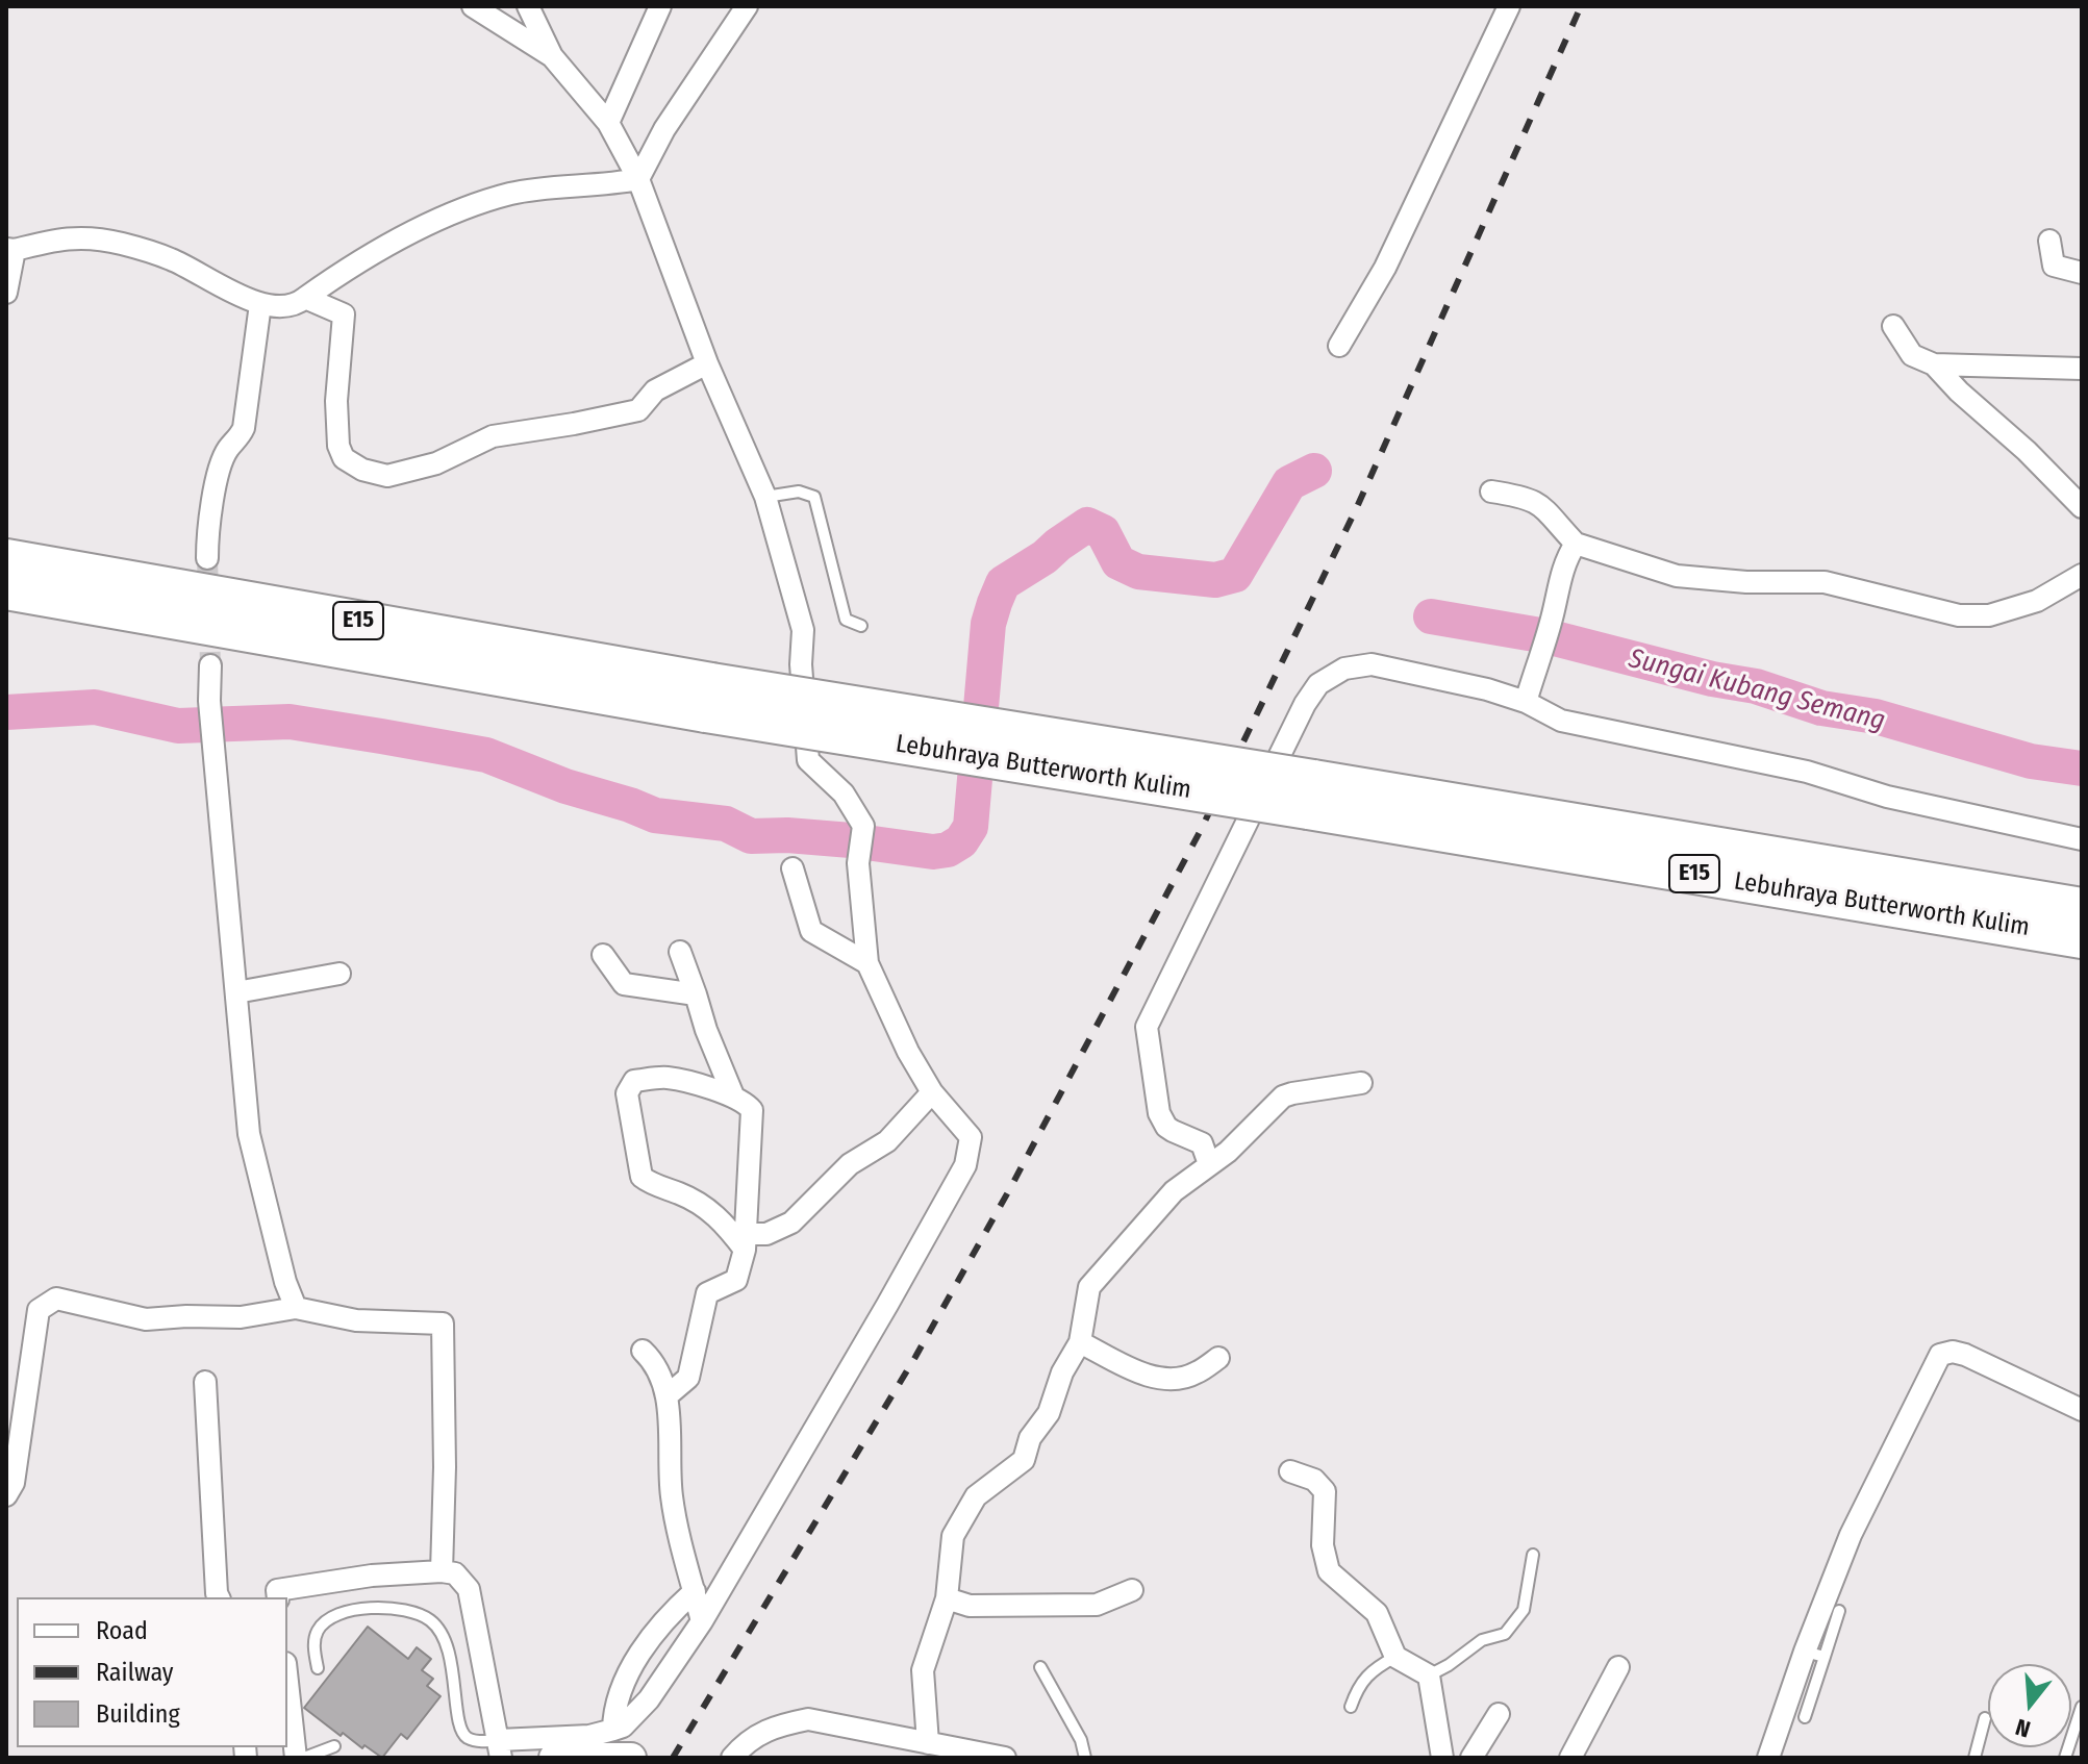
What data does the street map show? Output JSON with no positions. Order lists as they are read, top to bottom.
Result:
{
  "streets": {
    "highway": ["E15", "Lebuhraya Butterworth Kulim"]
  },
  "water": ["Sungai Kubang Semang"],
  "legend": ["Road", "Railway", "Building"],
  "north": "bottom"
}
